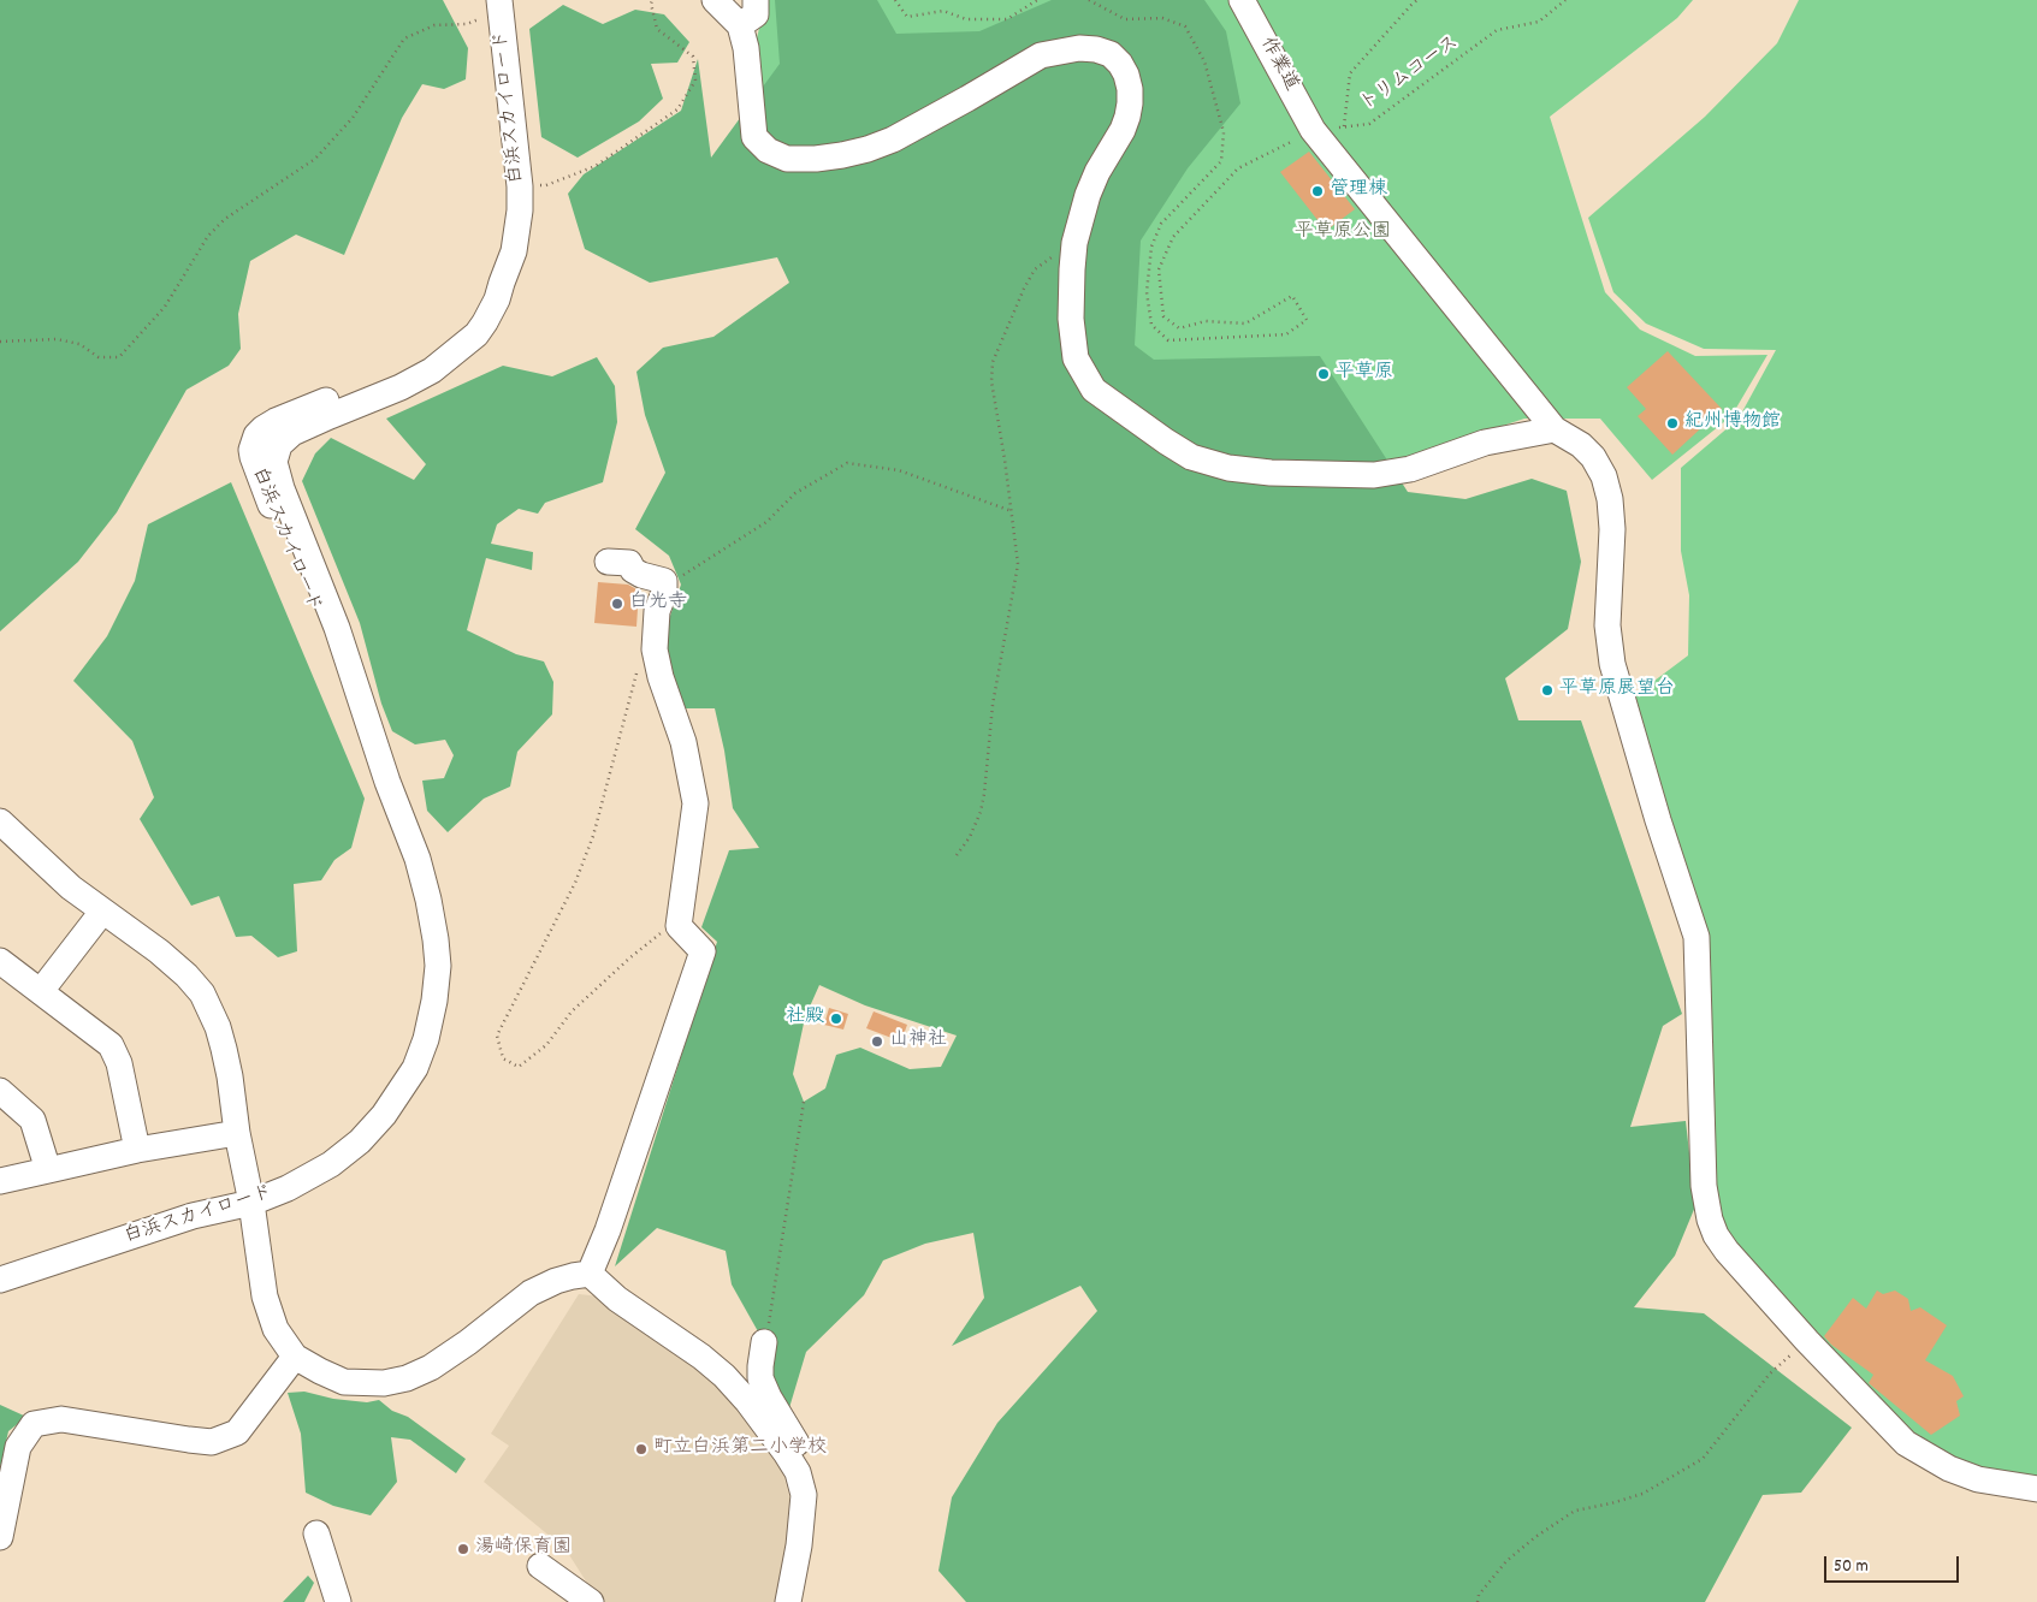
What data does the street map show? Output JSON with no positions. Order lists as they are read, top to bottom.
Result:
{
  "streets": {
    "street": ["作業道", "白浜スカイロード"],
    "path": ["トリムコース"]
  },
  "crossings": [
    ["作業道", "トリムコース"]
  ],
  "parks": ["平草原公園"],
  "places": [
    "管理棟",
    "平草原",
    "紀州博物館",
    "白光寺",
    "平草原展望台",
    "社殿",
    "山神社",
    "町立白浜第二小学校",
    "湯崎保育園"
  ],
  "scale_bar": "50 m"
}
